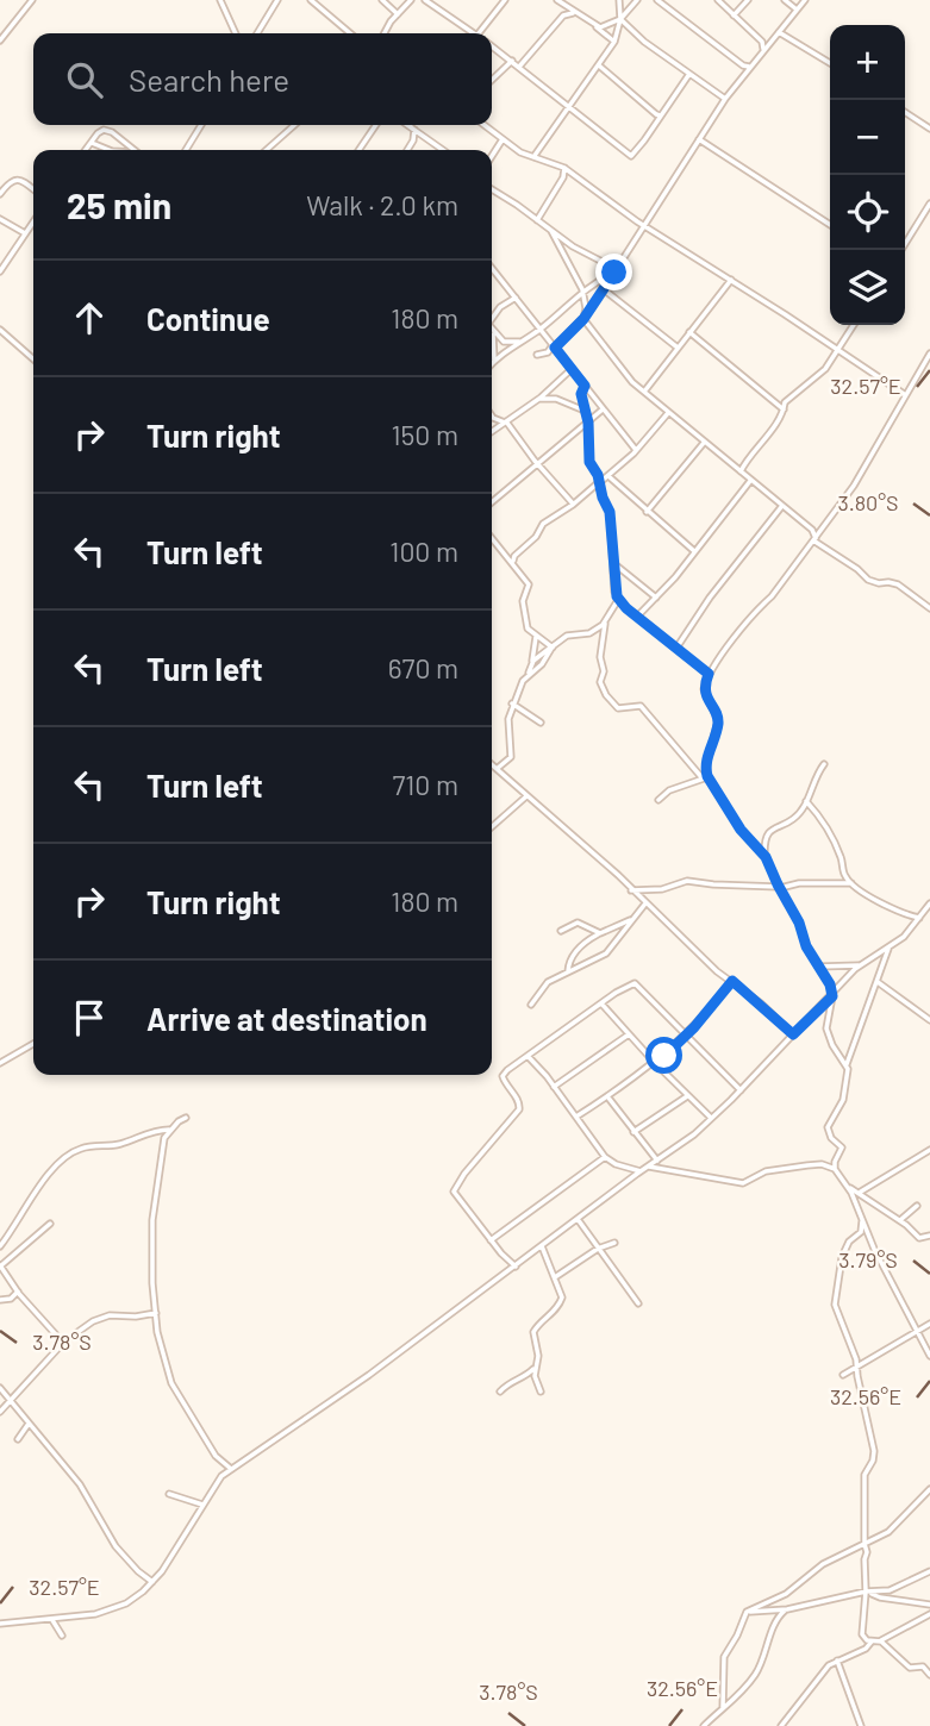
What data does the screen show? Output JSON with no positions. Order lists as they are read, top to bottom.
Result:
{
  "page": {
    "map_buttons": ["+", "−"],
    "search": "Search here",
    "heading": ["25 min", "Walk · 2.0 km"],
    "list": [
      ["Continue", "180 m"],
      ["Turn right", "150 m"],
      ["Turn left", "100 m"],
      ["Turn left", "670 m"],
      ["Turn left", "710 m"],
      ["Turn right", "180 m"],
      "Arrive at destination"
    ]
  },
  "coordinates": [
    "32.57°E",
    "3.80°S",
    "3.79°S",
    "3.78°S",
    "32.56°E"
  ]
}
